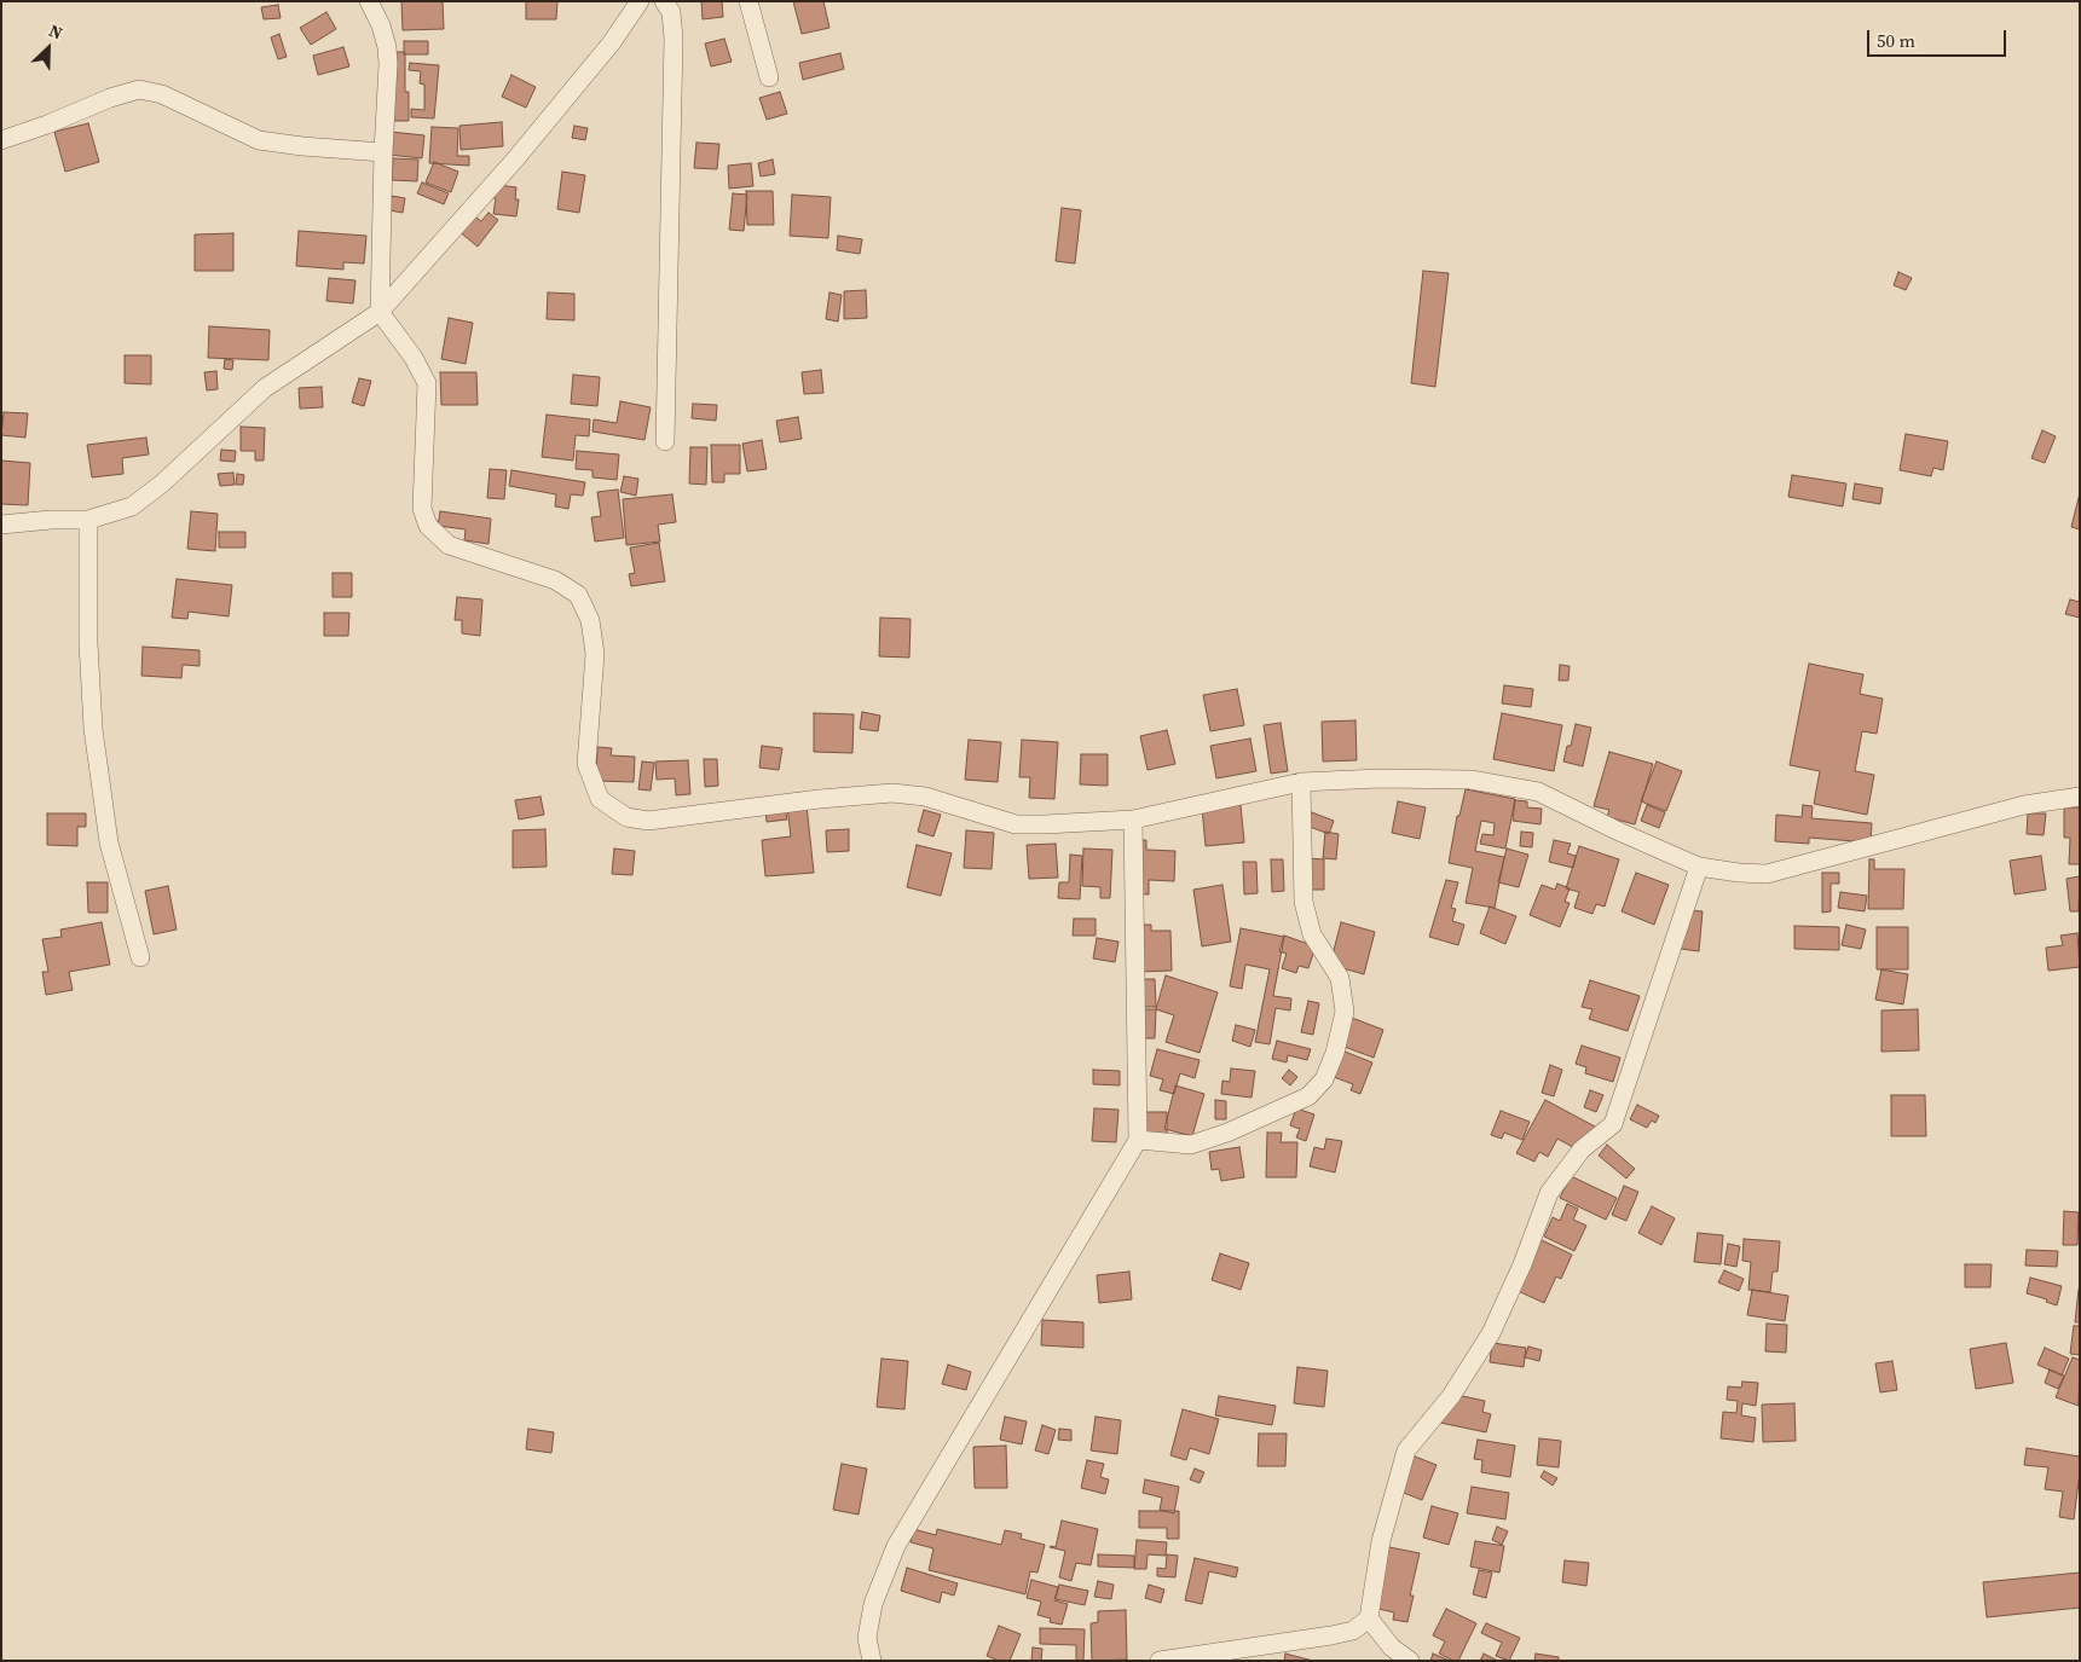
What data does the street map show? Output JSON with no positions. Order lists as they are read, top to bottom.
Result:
{
  "scale_bar": "50 m",
  "north": "top right"
}
